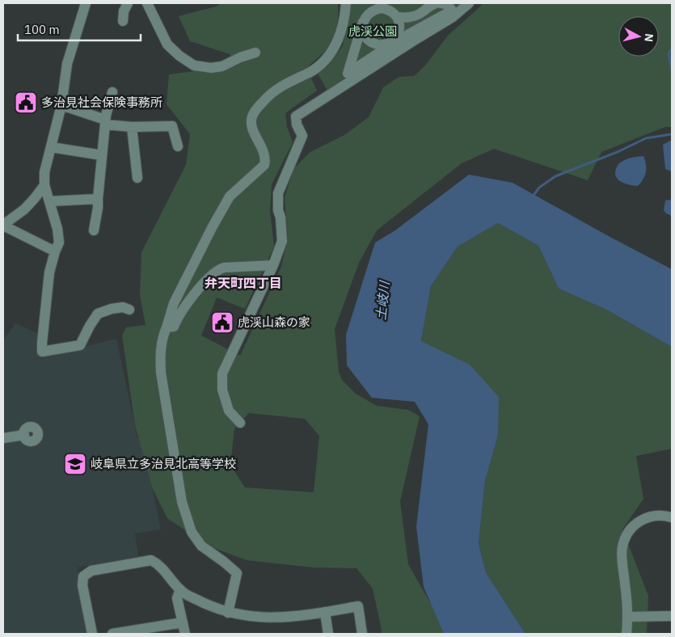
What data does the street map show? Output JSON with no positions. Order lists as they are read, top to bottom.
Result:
{
  "districts": ["弁天町四丁目"],
  "water": ["土岐川"],
  "parks": ["虎渓公園"],
  "places": {
    "public building": ["多治見社会保険事務所", "虎渓山森の家"],
    "school or university": ["岐阜県立多治見北高等学校"]
  },
  "scale_bar": "100 m",
  "north": "right"
}
